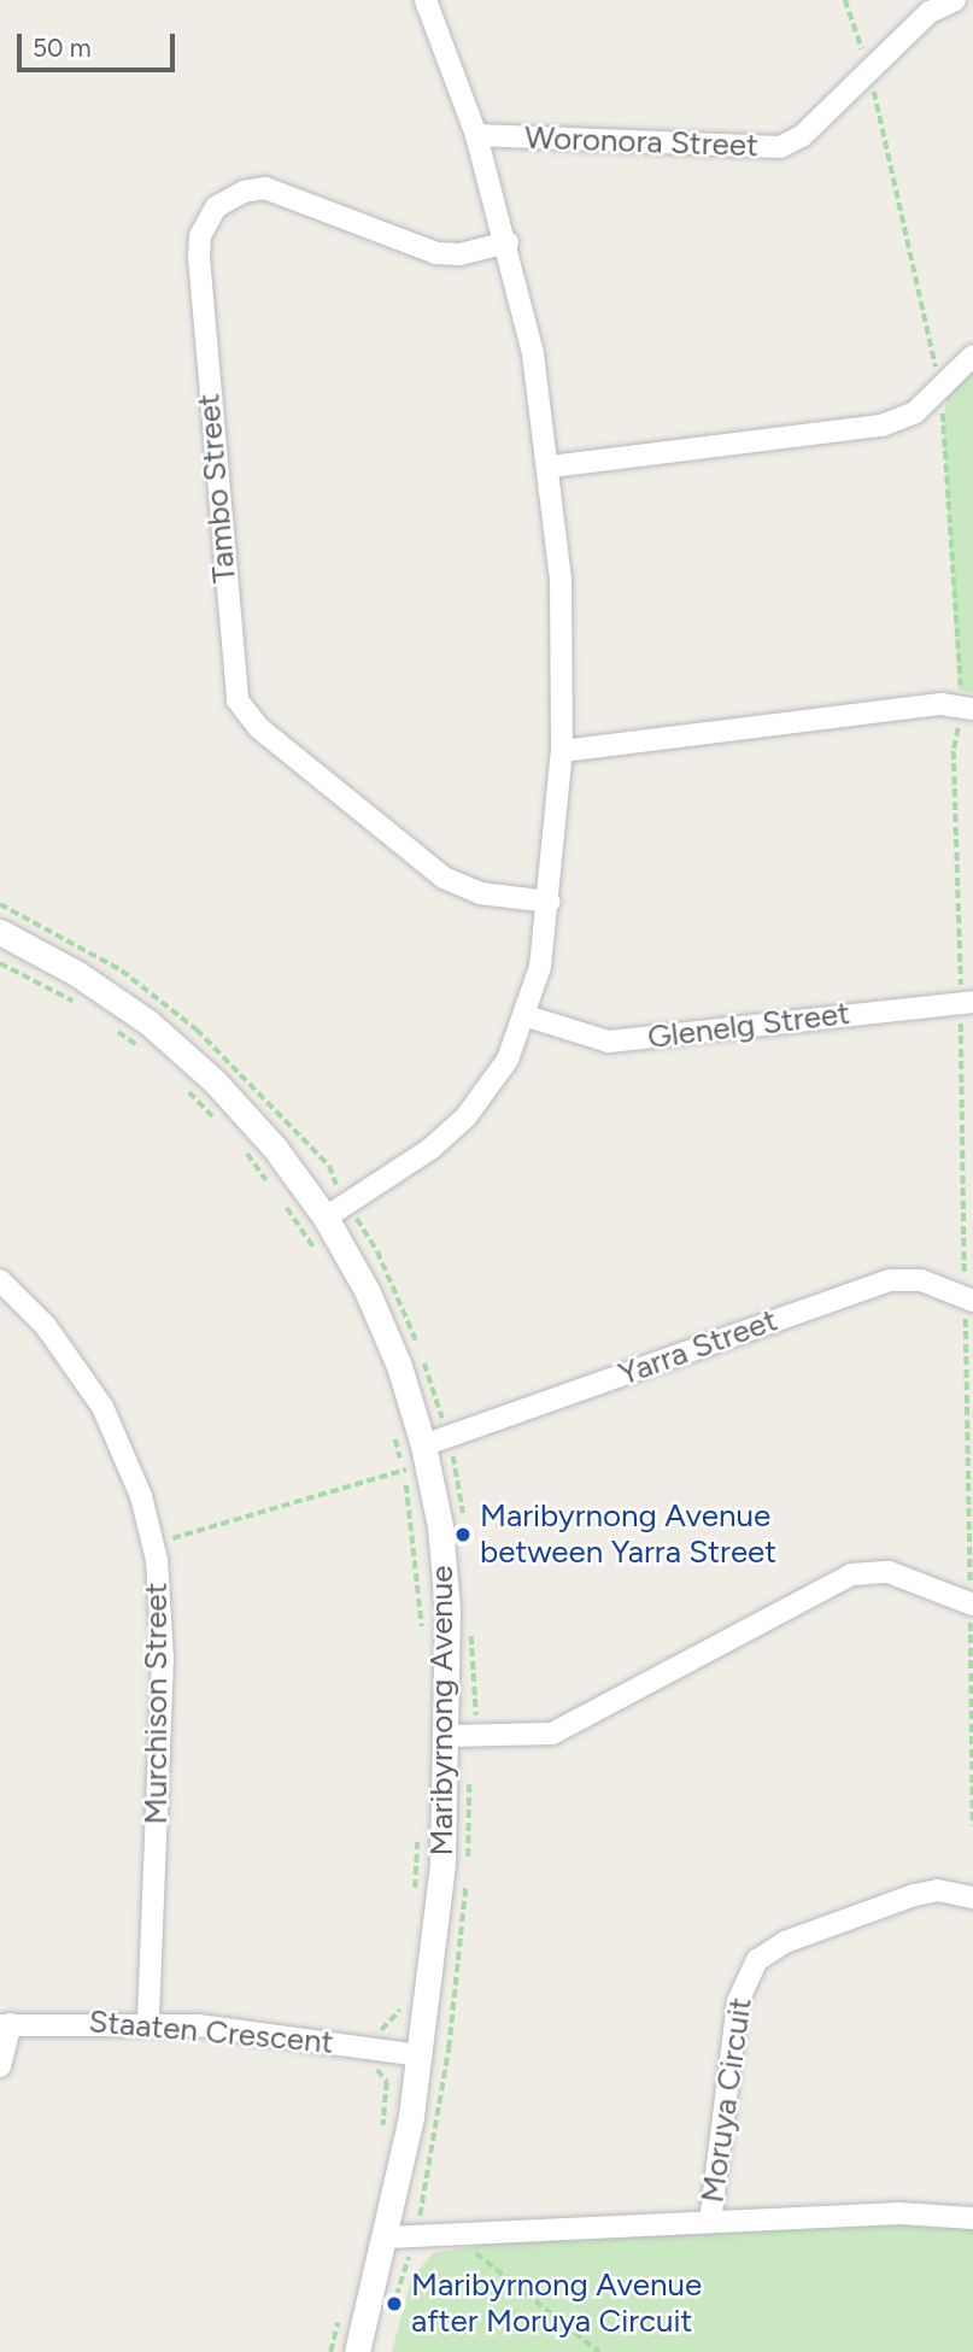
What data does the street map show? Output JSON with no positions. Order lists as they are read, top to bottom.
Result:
{
  "streets": {
    "street": [
      "Woronora Street",
      "Tambo Street",
      "Glenelg Street",
      "Yarra Street",
      "Murchison Street",
      "Maribyrnong Avenue",
      "Staaten Crescent",
      "Moruya Circuit"
    ]
  },
  "crossings": [
    ["Yarra Street", "Maribyrnong Avenue"],
    ["Murchison Street", "Staaten Crescent"],
    ["Maribyrnong Avenue", "Staaten Crescent"],
    ["Maribyrnong Avenue", "Moruya Circuit"]
  ],
  "places": ["Maribyrnong Avenue between Yarra Street", "Maribyrnong Avenue after Moruya Circuit"],
  "scale_bar": "50 m"
}
